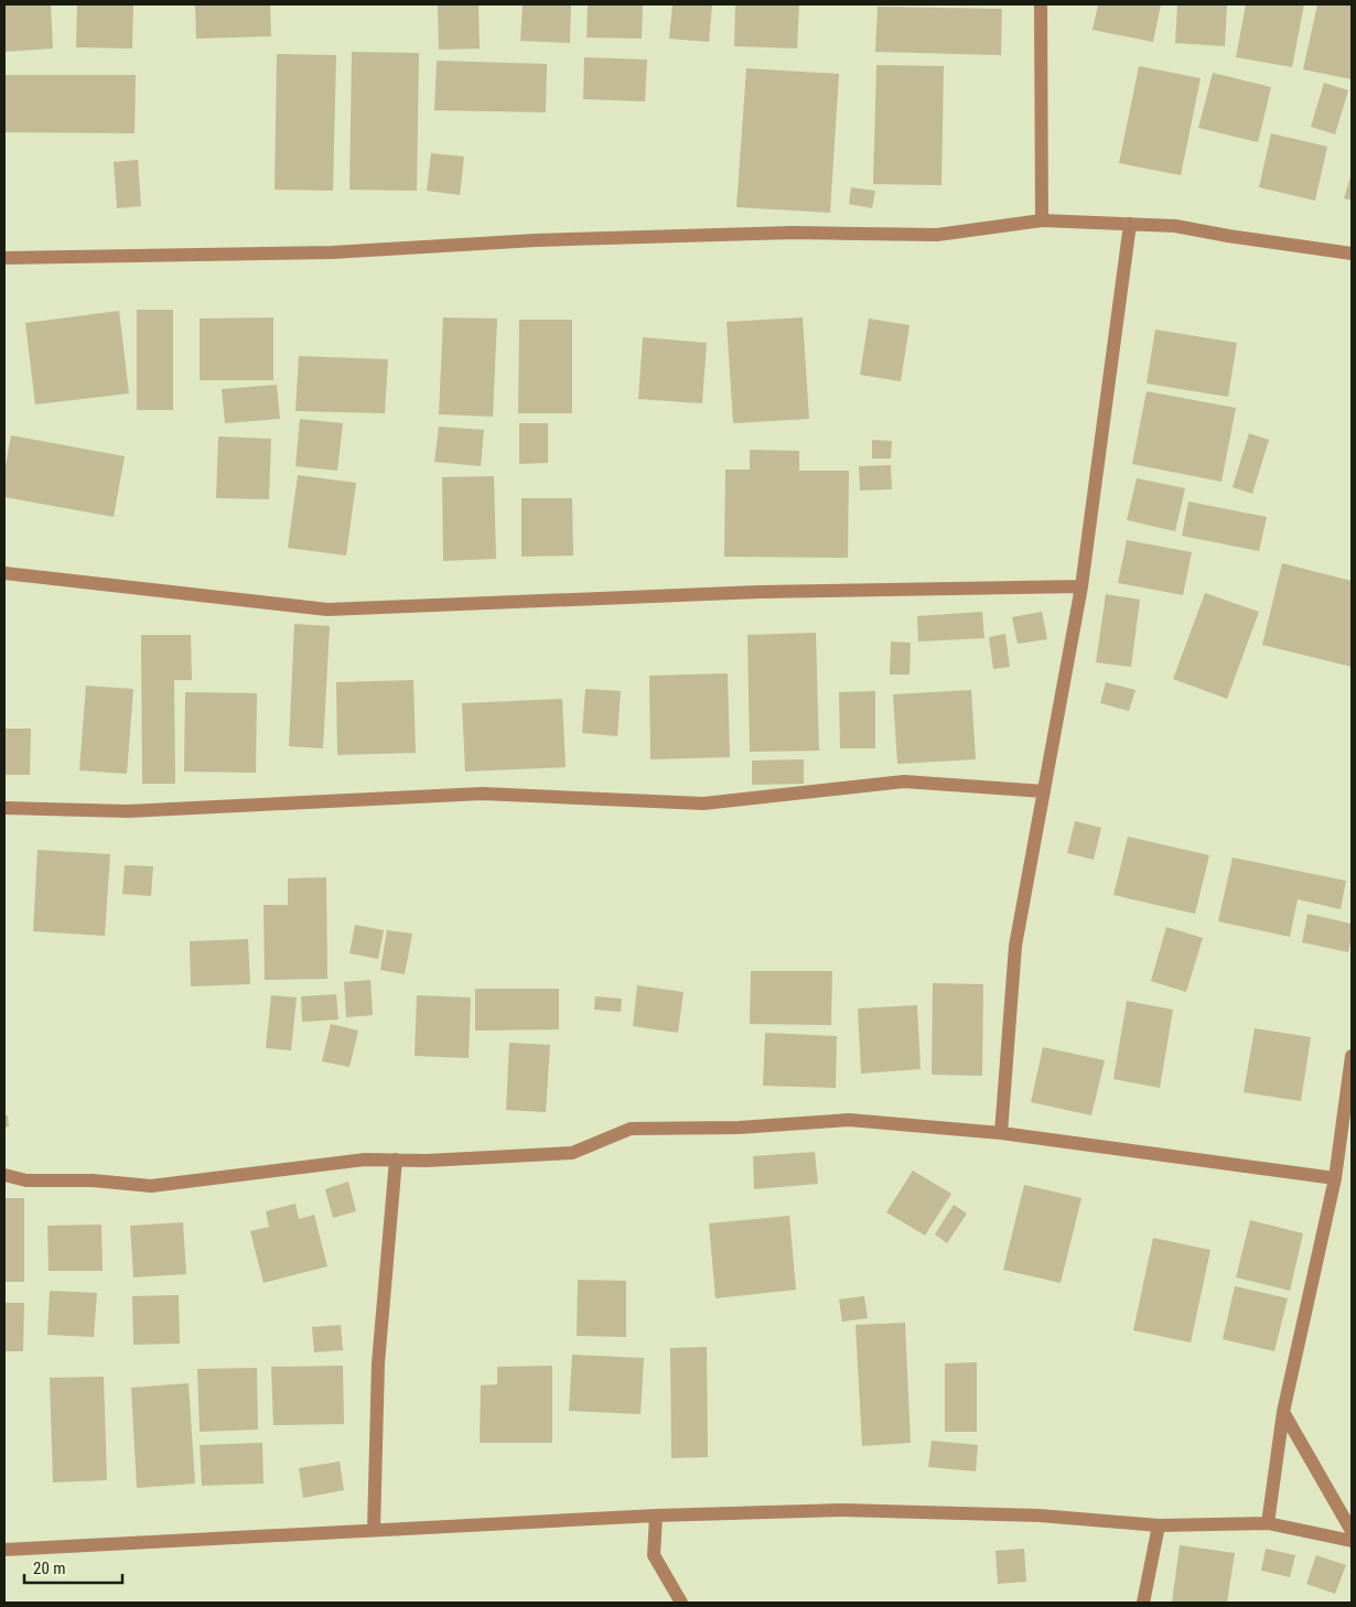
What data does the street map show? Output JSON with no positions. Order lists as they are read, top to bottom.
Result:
{
  "scale_bar": "20 m"
}
